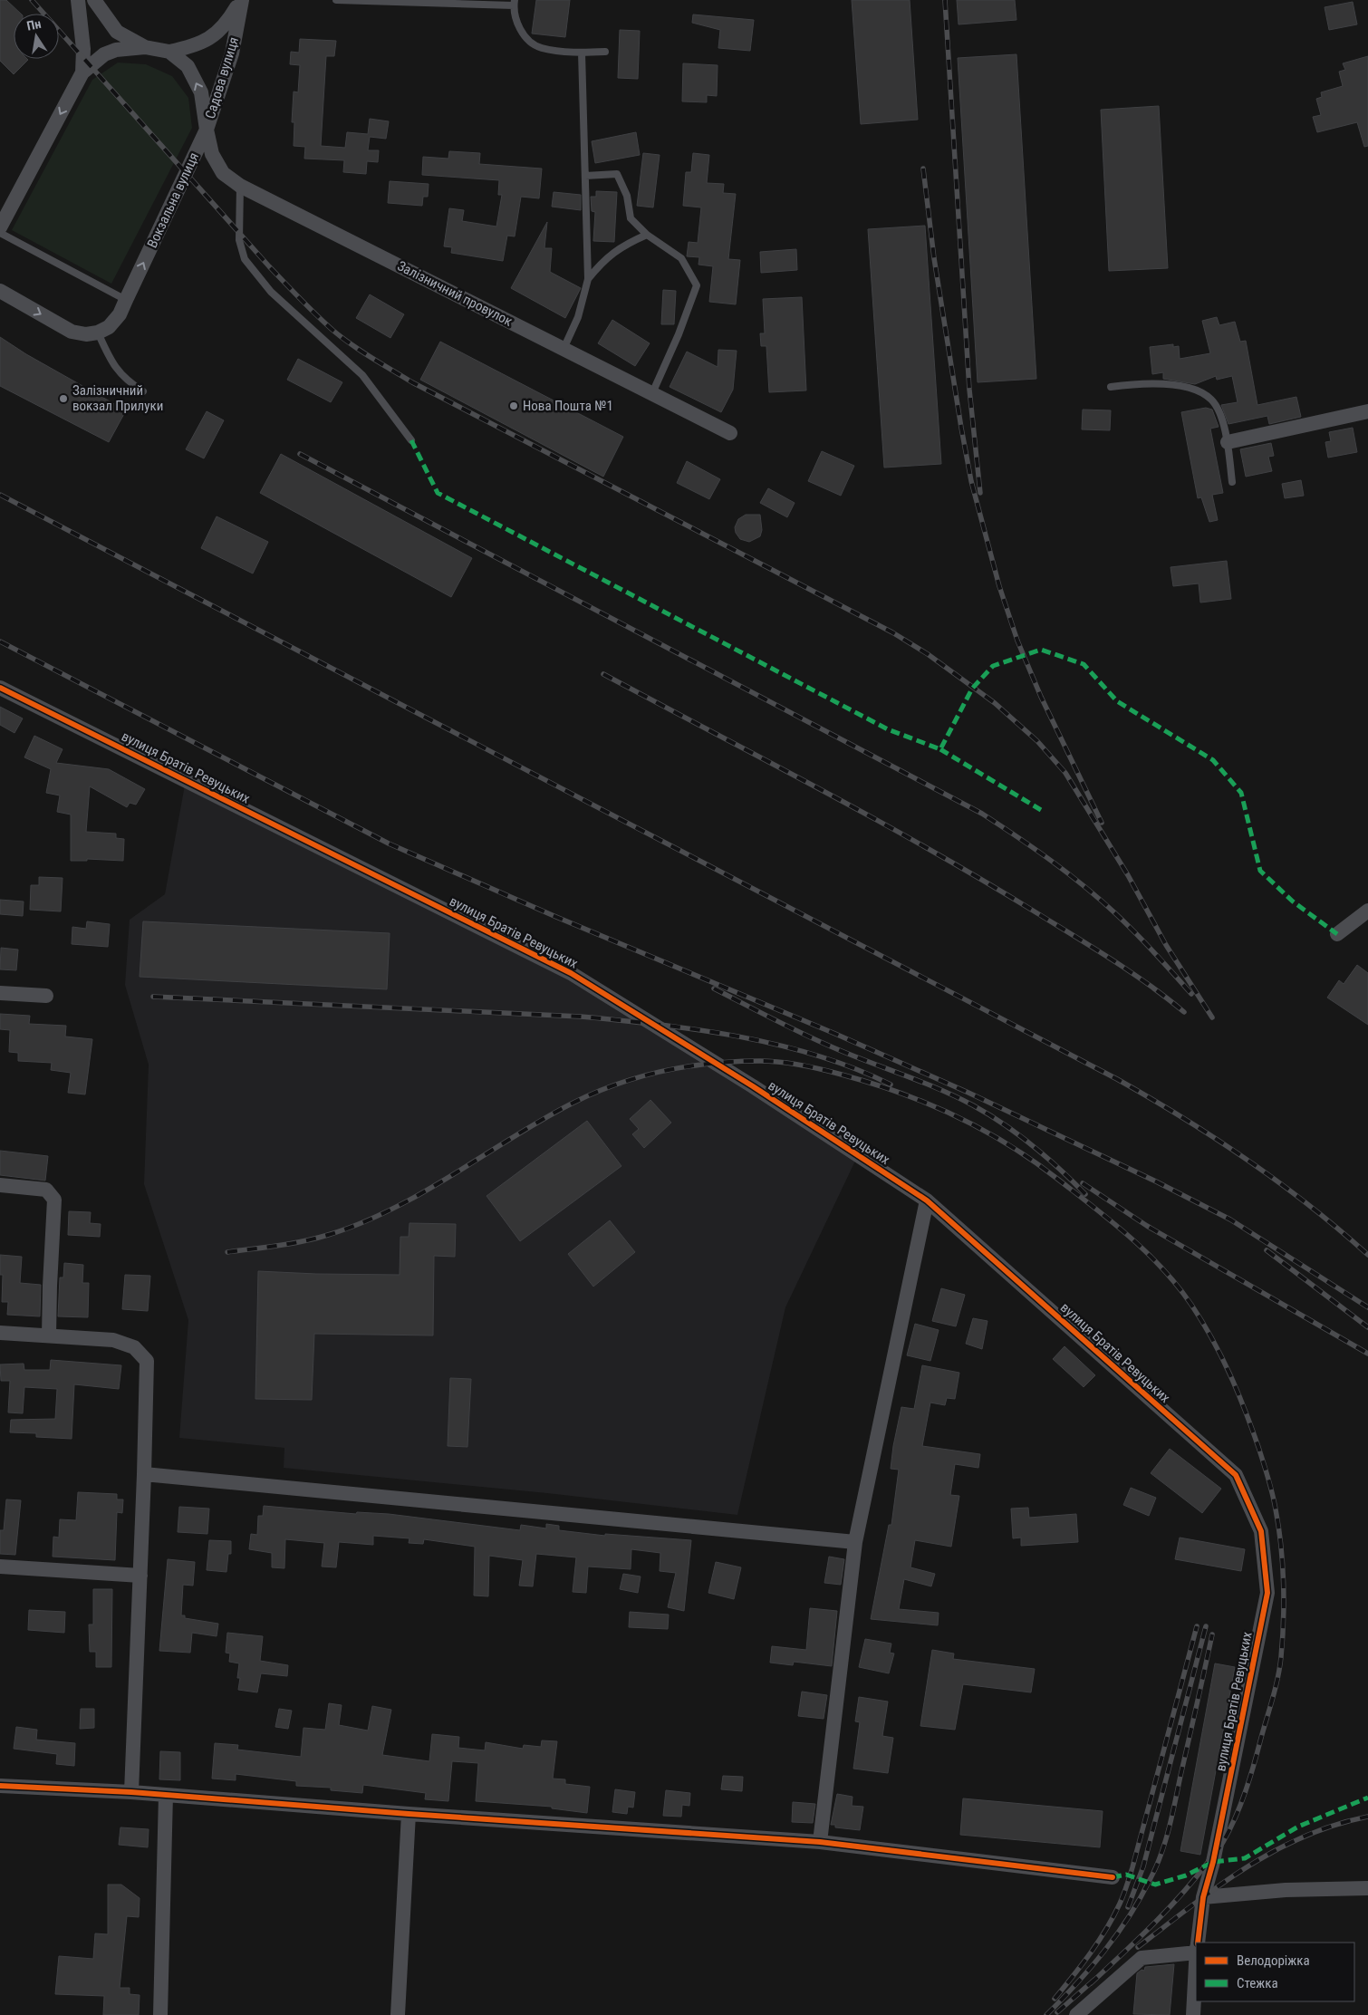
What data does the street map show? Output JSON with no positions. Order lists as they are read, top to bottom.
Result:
{
  "streets": {
    "street": [
      "Садова вулиця",
      "Вокзальна вулиця",
      "Залізничний провулок",
      "вулиця Братів Ревуцьких"
    ]
  },
  "crossings": [
    ["Садова вулиця", "Вокзальна вулиця"],
    ["Садова вулиця", "Залізничний провулок"],
    ["Вокзальна вулиця", "Залізничний провулок"]
  ],
  "one_way": ["Вокзальна вулиця"],
  "places": ["Залізничний вокзал Прилуки", "Нова Пошта №1"],
  "legend": ["Велодоріжка", "Стежка"],
  "north": "top"
}
